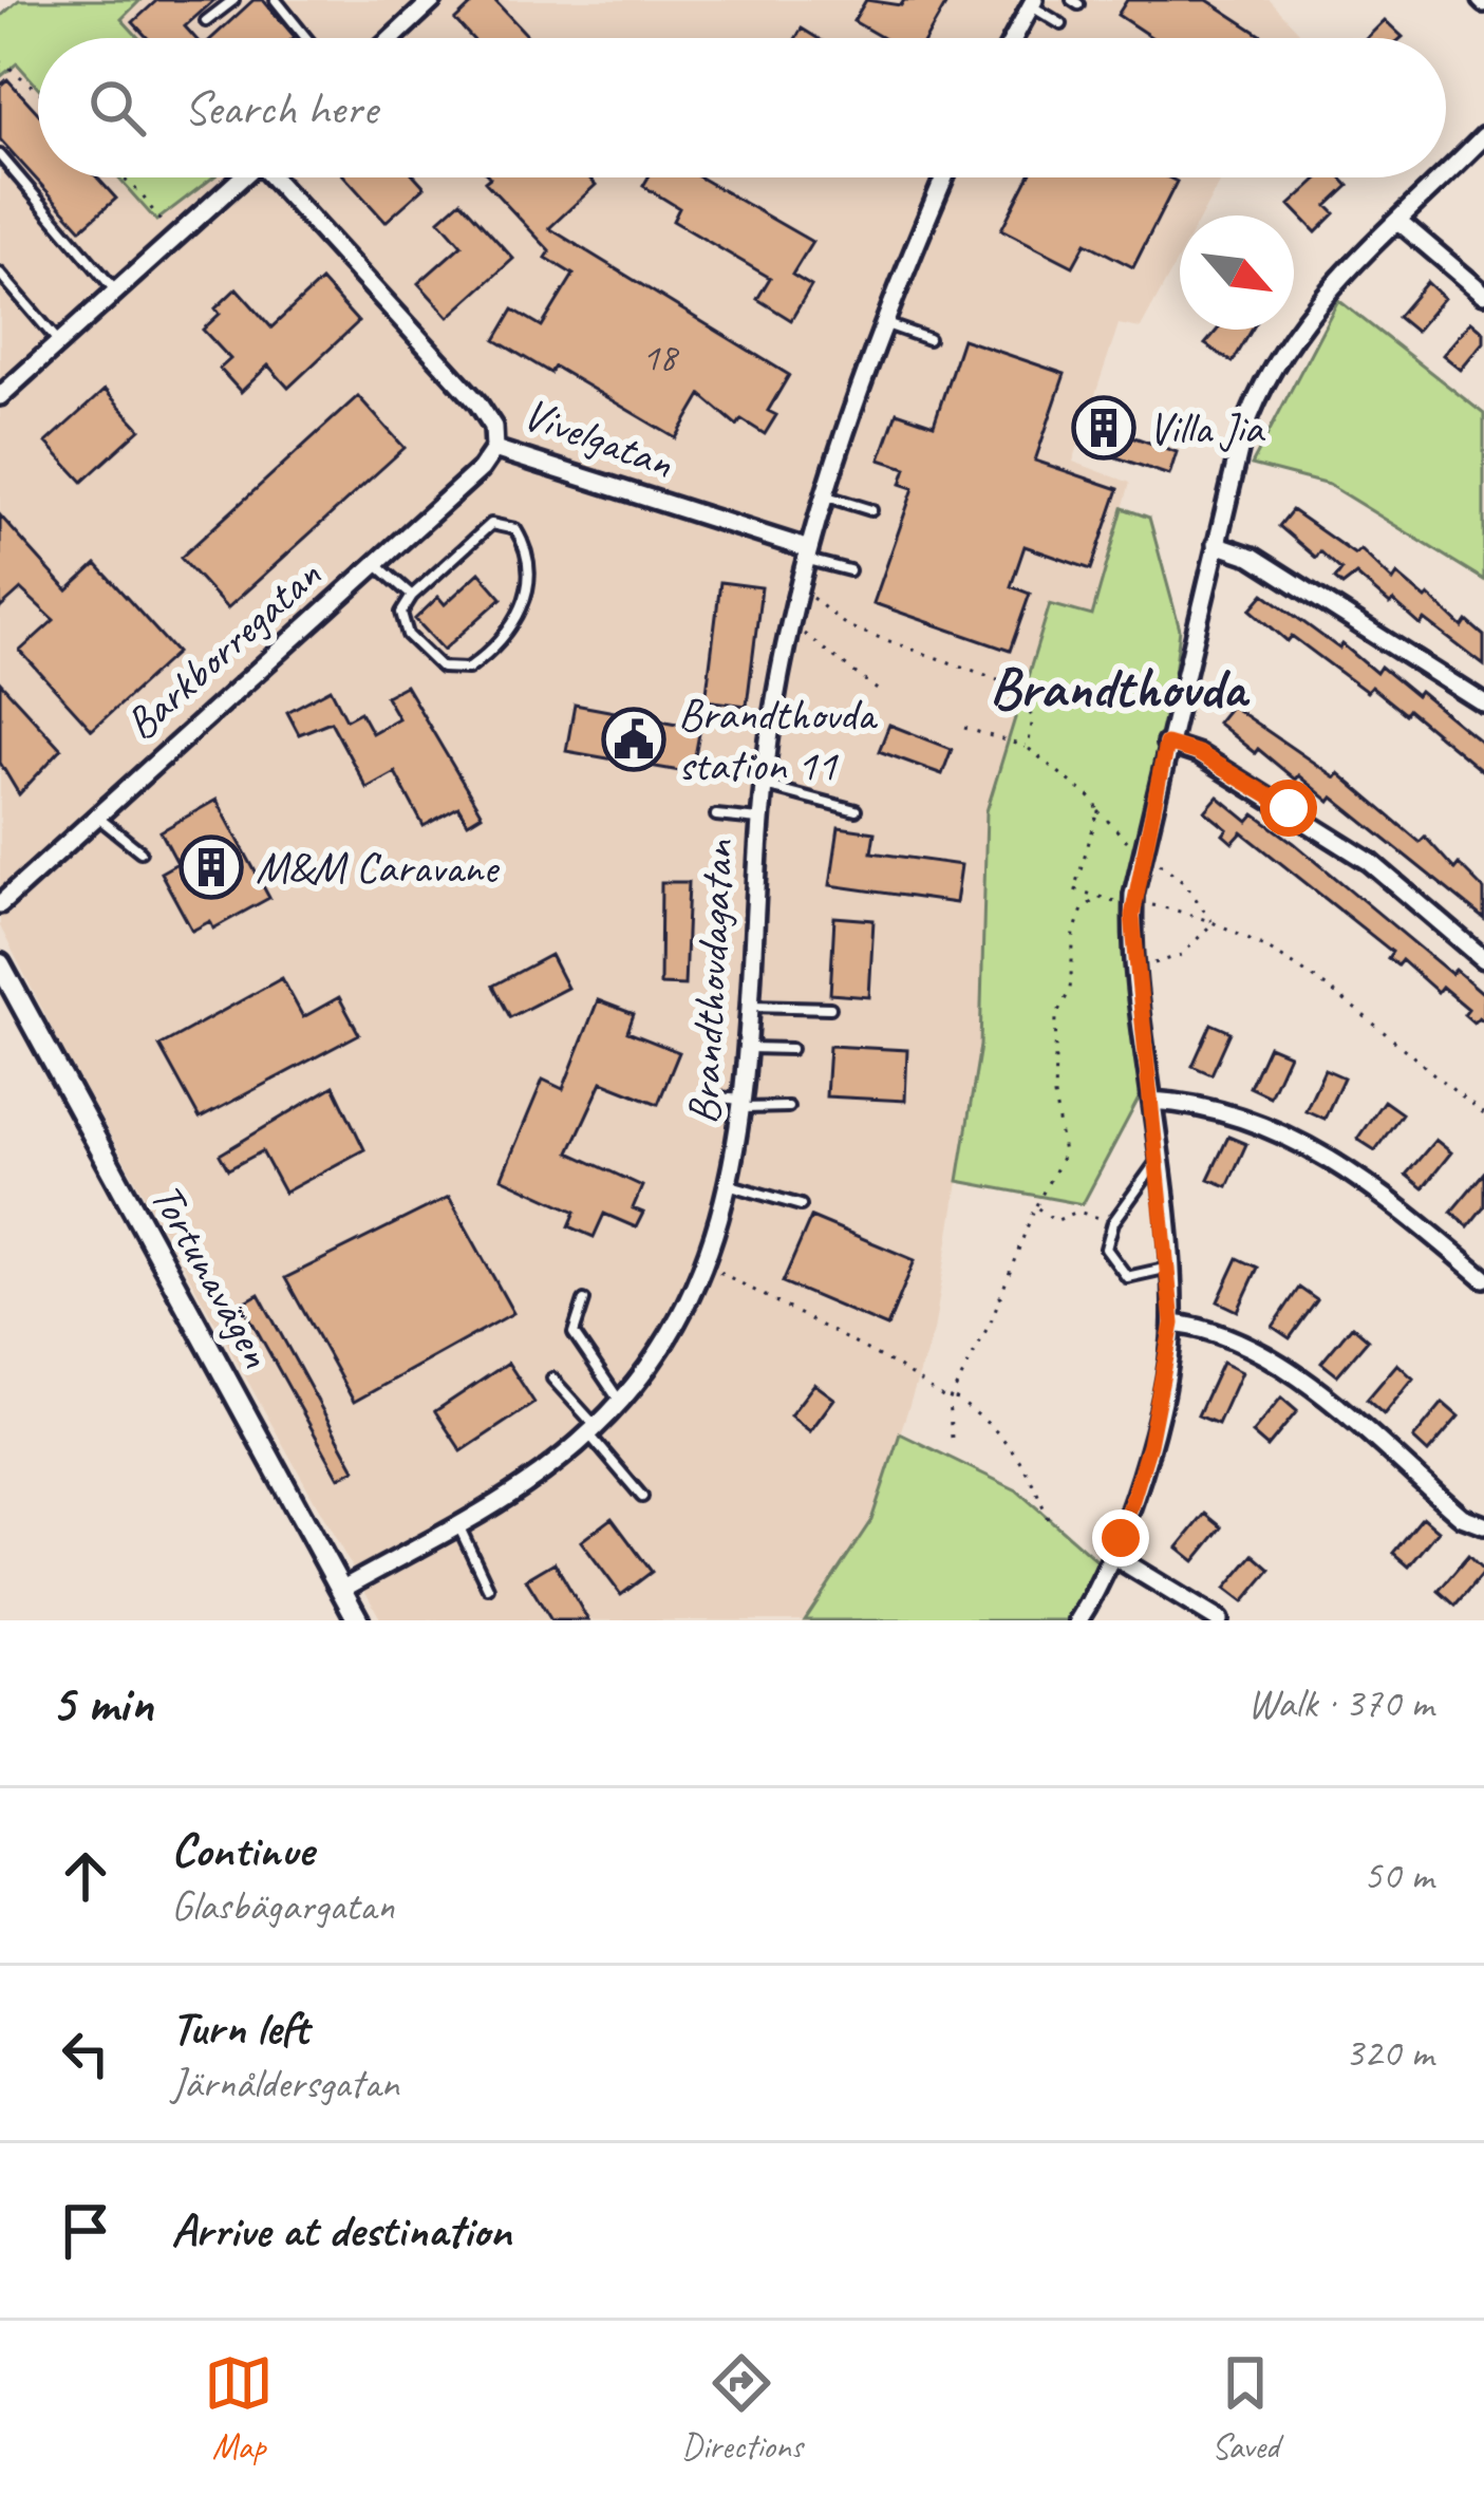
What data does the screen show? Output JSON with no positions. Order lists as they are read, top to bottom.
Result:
{
  "streets": {
    "street": [
      "Vivelgatan",
      "Barkborregatan",
      "Brandthovdagatan",
      "Tortunavägen"
    ]
  },
  "crossings": [
    ["Vivelgatan", "Barkborregatan"],
    ["Vivelgatan", "Brandthovdagatan"],
    ["Brandthovdagatan", "Tortunavägen"]
  ],
  "districts": ["Brandthovda"],
  "places": {
    "building": ["Villa Jia", "M&M Caravane"],
    "public building": ["Brandthovda station 11"]
  },
  "house_numbers": ["18"],
  "north": "bottom right",
  "page": {
    "search": "Search here",
    "heading": ["5 min", "Walk · 370 m"],
    "list": [
      ["Continue", "Glasbägargatan", "50 m"],
      ["Turn left", "Järnåldersgatan", "320 m"],
      "Arrive at destination"
    ],
    "nav": ["Map", "Directions", "Saved"]
  }
}
